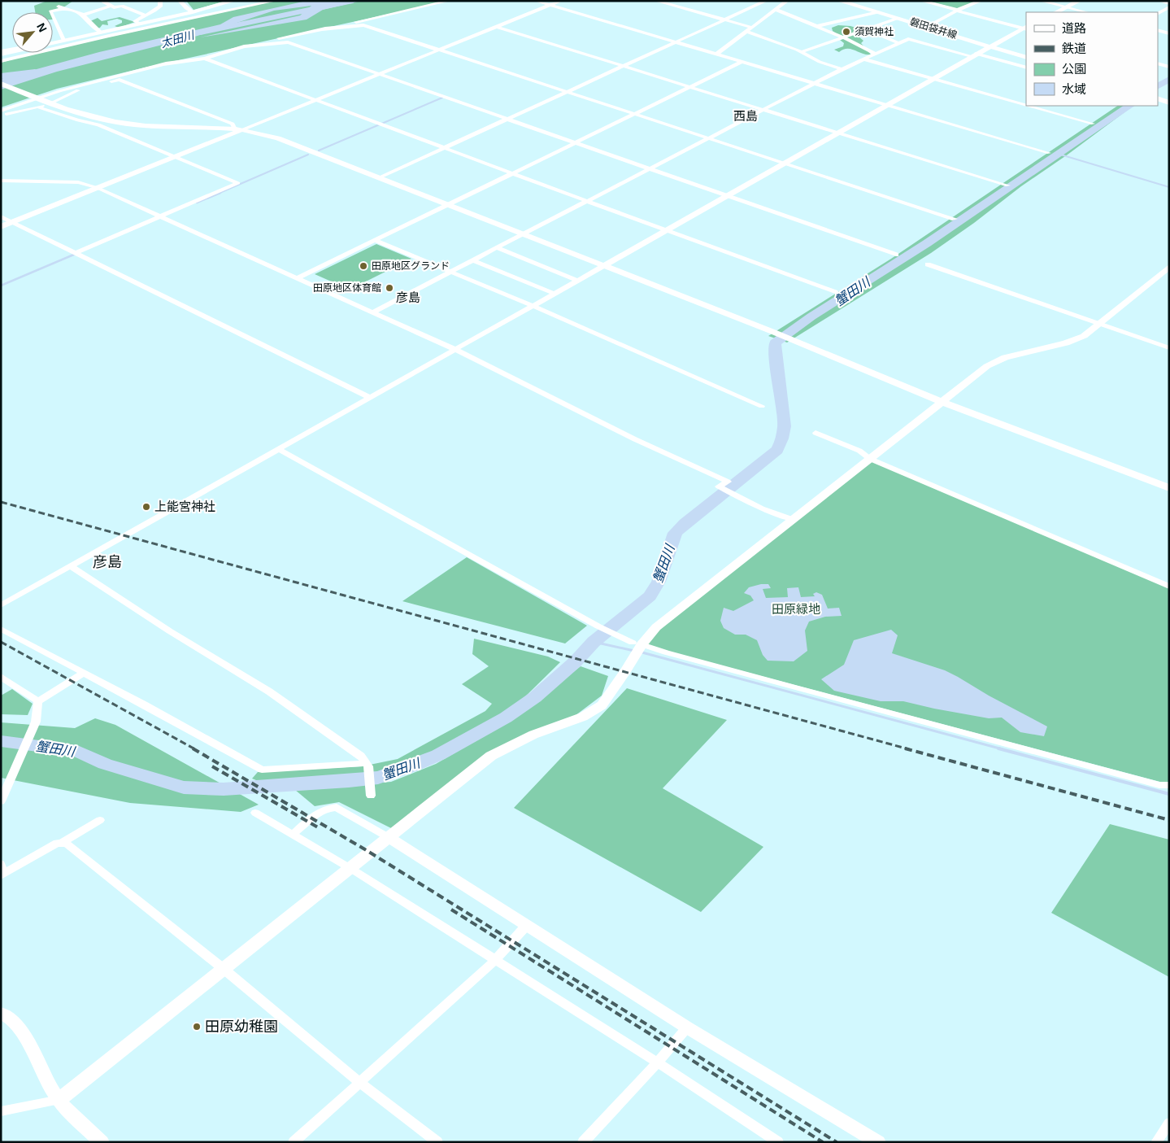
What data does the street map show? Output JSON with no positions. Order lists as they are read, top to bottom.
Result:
{
  "streets": {
    "street": ["磐田袋井線"]
  },
  "districts": ["西島", "彦島", "彦島"],
  "water": ["太田川", "蟹田川"],
  "parks": ["田原緑地"],
  "places": [
    "須賀神社",
    "田原地区グランド",
    "田原地区体育館",
    "上能宮神社",
    "田原幼稚園"
  ],
  "legend": [
    "道路",
    "鉄道",
    "公園",
    "水域"
  ],
  "north": "top right"
}
